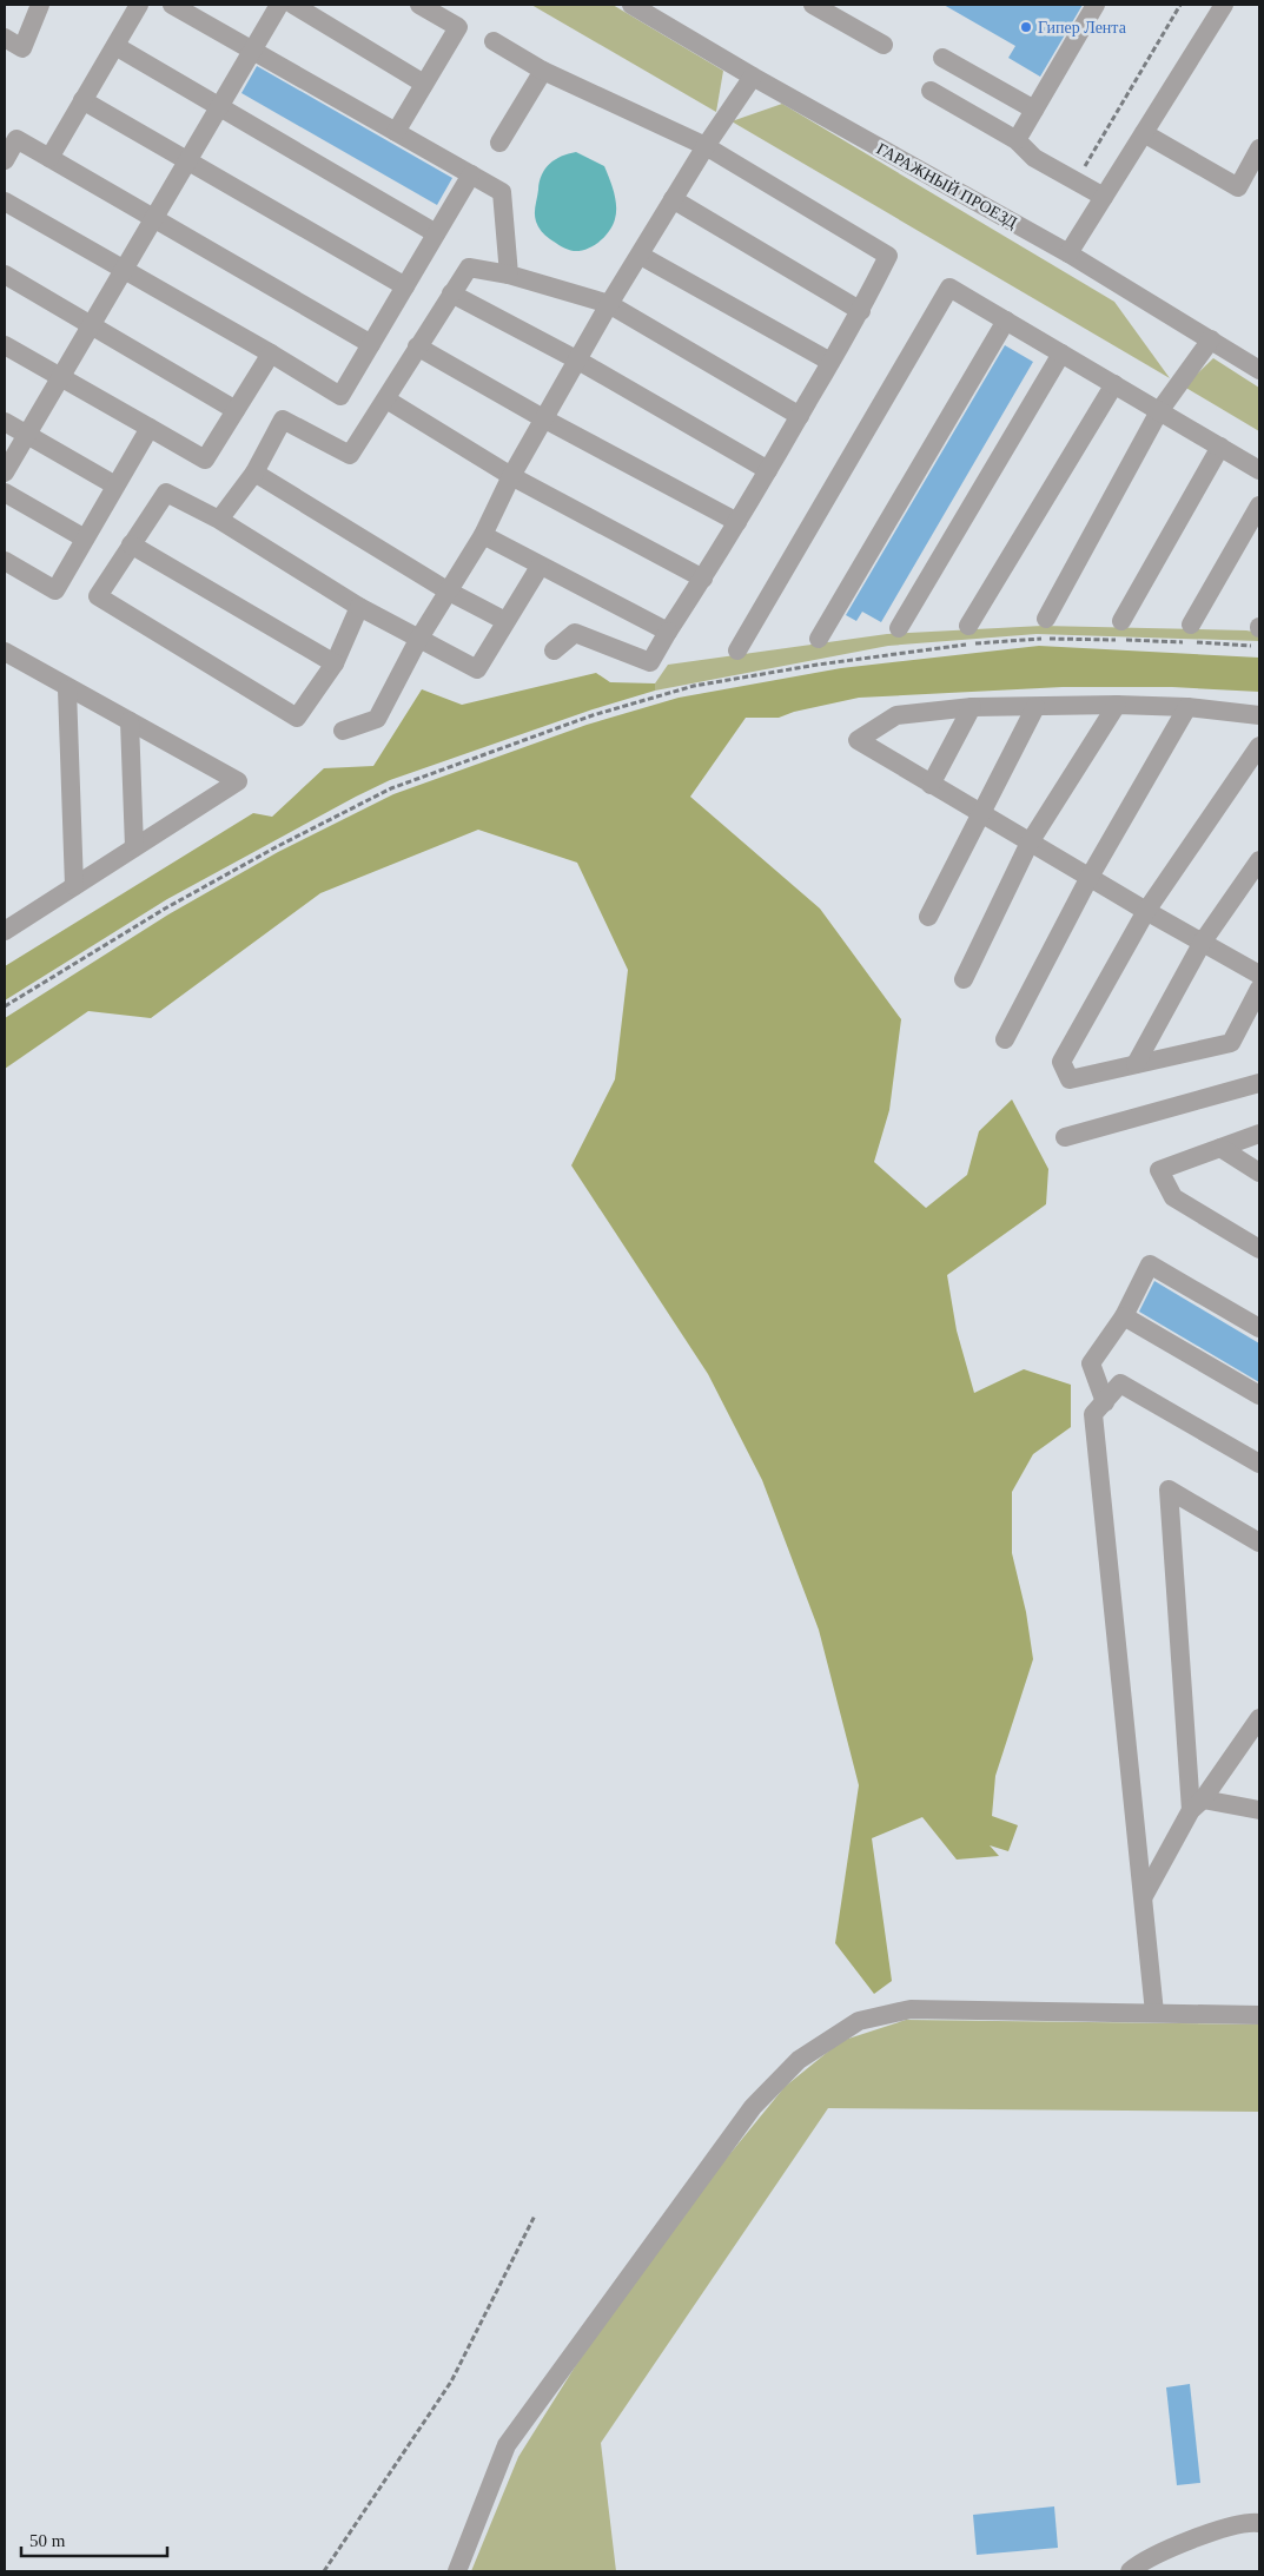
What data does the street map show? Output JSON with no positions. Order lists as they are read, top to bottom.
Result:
{
  "streets": {
    "lane": ["ГАРАЖНЫЙ ПРОЕЗД"]
  },
  "places": ["Гипер Лента"],
  "scale_bar": "50 m"
}
